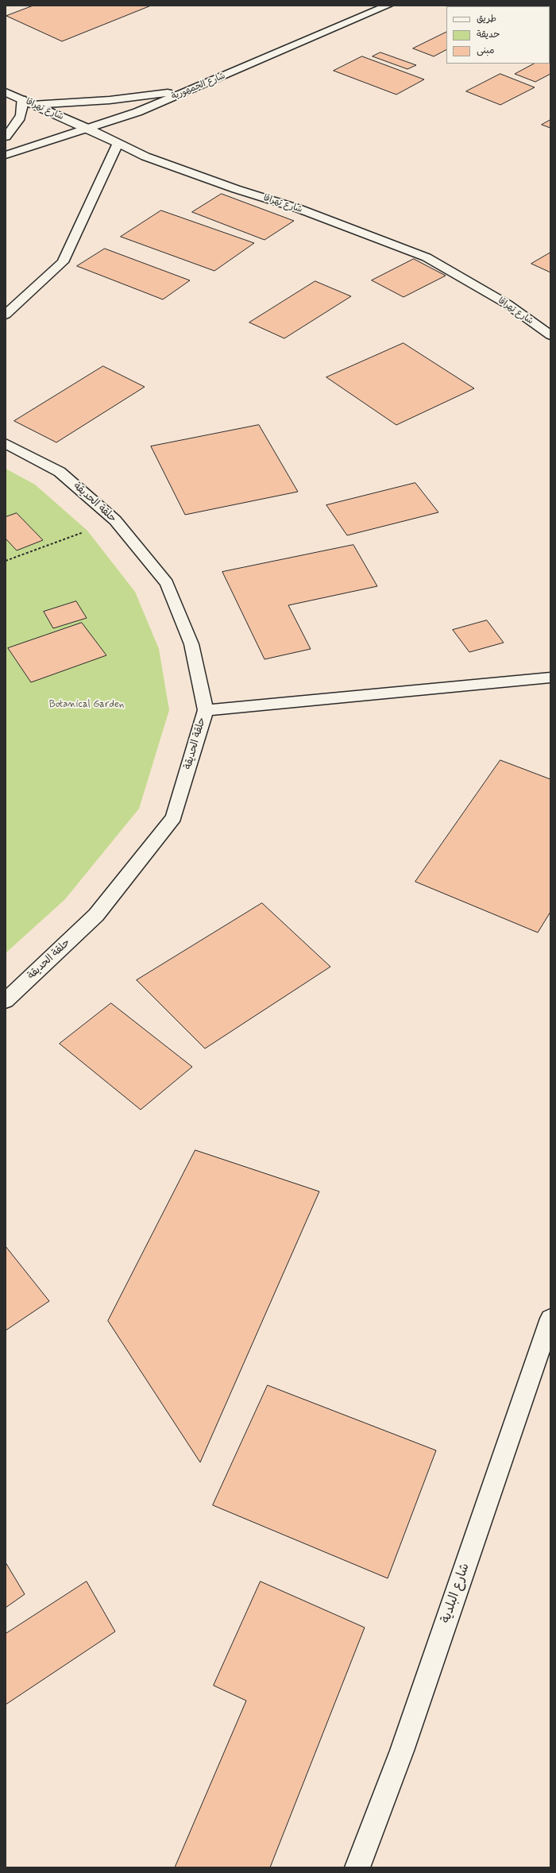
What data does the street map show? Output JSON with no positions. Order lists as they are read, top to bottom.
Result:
{
  "streets": {
    "street": [
      "شارع الجمهورية",
      "شارع تهراقا",
      "حلقة الحديقة",
      "شارع البلدية"
    ]
  },
  "crossings": [
    ["شارع الجمهورية", "شارع تهراقا"]
  ],
  "parks": ["Botanical Garden"],
  "legend": ["طريق", "حديقة", "مبنى"]
}
